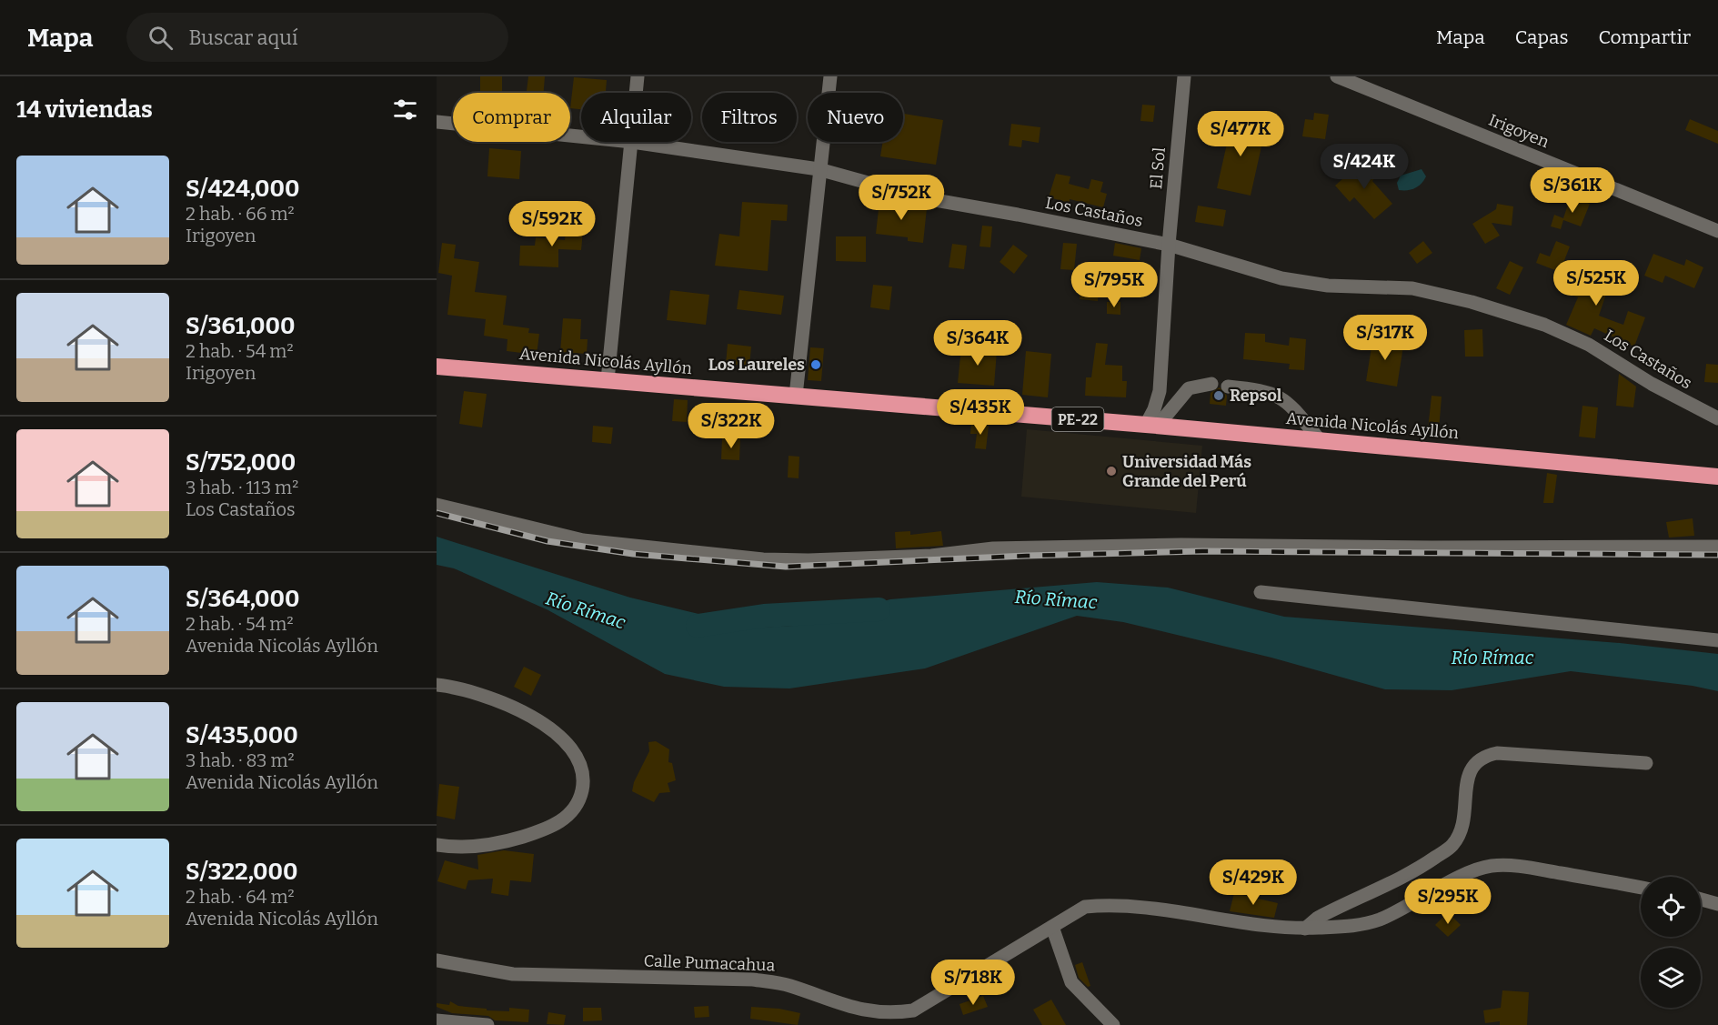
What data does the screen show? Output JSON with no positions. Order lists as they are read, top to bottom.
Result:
{
  "streets": {
    "highway": ["Avenida Nicolás Ayllón", "PE-22"],
    "street": [
      "Irigoyen",
      "El Sol",
      "Los Castaños",
      "Calle Pumacahua"
    ]
  },
  "crossings": [
    ["El Sol", "Los Castaños"],
    ["El Sol", "Avenida Nicolás Ayllón"]
  ],
  "water": ["Río Rímac"],
  "places": ["Los Laureles", "Repsol", "Universidad Más Grande del Perú"],
  "page": {
    "header": "Mapa",
    "search": "Buscar aquí",
    "nav": ["Mapa", "Capas", "Compartir"],
    "heading": "14 viviendas",
    "chip": [
      "Comprar",
      "Alquilar",
      "Filtros",
      "Nuevo"
    ],
    "price": [
      "S/477K",
      "S/424K",
      "S/361K",
      "S/752K",
      "S/592K",
      "S/525K",
      "S/795K",
      "S/317K",
      "S/364K",
      "S/435K",
      "S/322K",
      "S/429K",
      "S/295K",
      "S/718K"
    ],
    "list": [
      {
        "name": "S/424,000",
        "note": "2 hab. · 66 m² · Irigoyen"
      },
      {
        "name": "S/361,000",
        "note": "2 hab. · 54 m² · Irigoyen"
      },
      {
        "name": "S/752,000",
        "note": "3 hab. · 113 m² · Los Castaños"
      },
      {
        "name": "S/364,000",
        "note": "2 hab. · 54 m² · Avenida Nicolás Ayllón"
      },
      {
        "name": "S/435,000",
        "note": "3 hab. · 83 m² · Avenida Nicolás Ayllón"
      },
      {
        "name": "S/322,000",
        "note": "2 hab. · 64 m² · Avenida Nicolás Ayllón"
      }
    ]
  }
}
